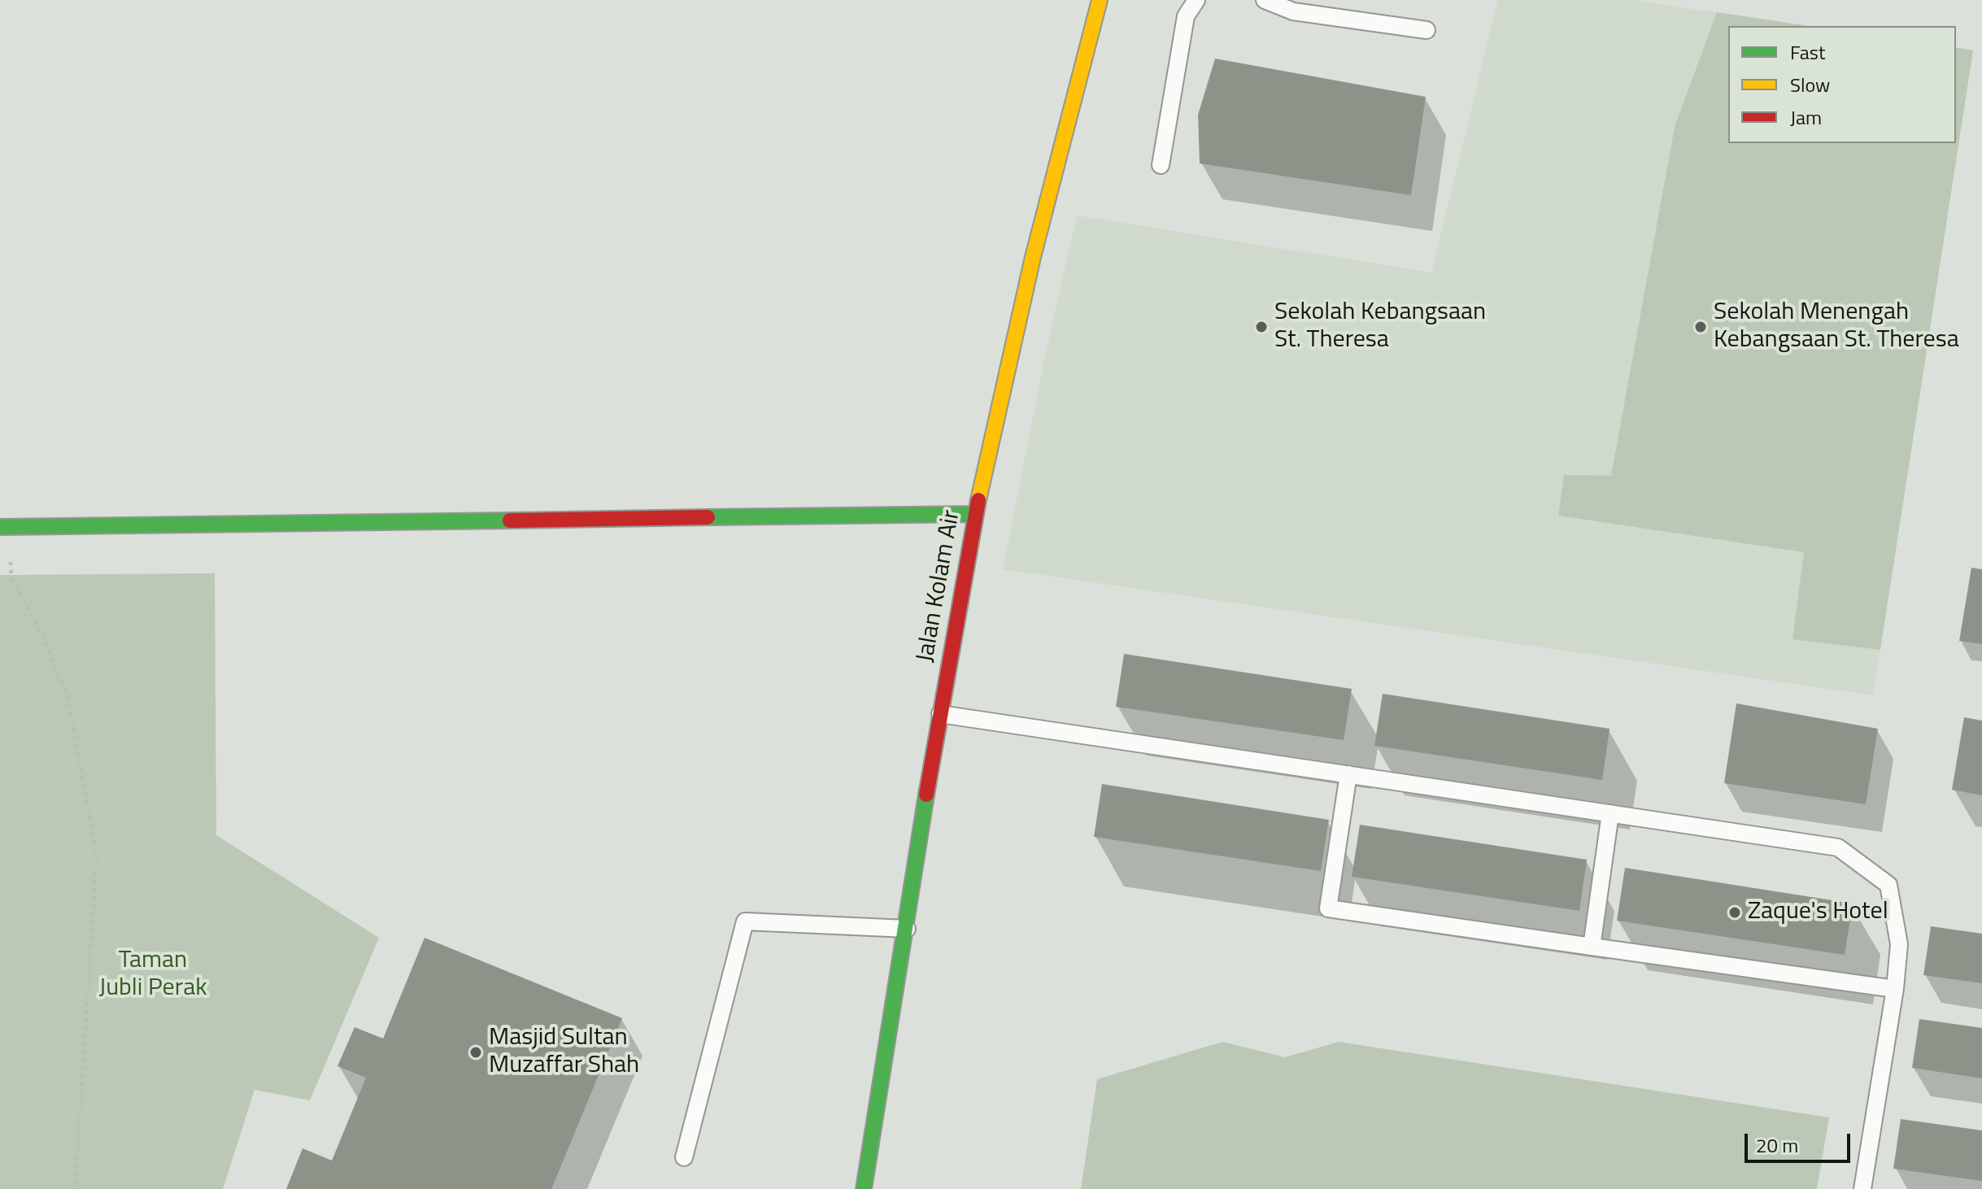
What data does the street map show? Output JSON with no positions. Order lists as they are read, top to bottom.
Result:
{
  "streets": {
    "main road": ["Jalan Kolam Air"]
  },
  "parks": ["Taman Jubli Perak"],
  "places": [
    "Sekolah Kebangsaan St. Theresa",
    "Sekolah Menengah Kebangsaan St. Theresa",
    "Zaque's Hotel",
    "Masjid Sultan Muzaffar Shah"
  ],
  "legend": ["Fast", "Slow", "Jam"],
  "scale_bar": "20 m"
}
